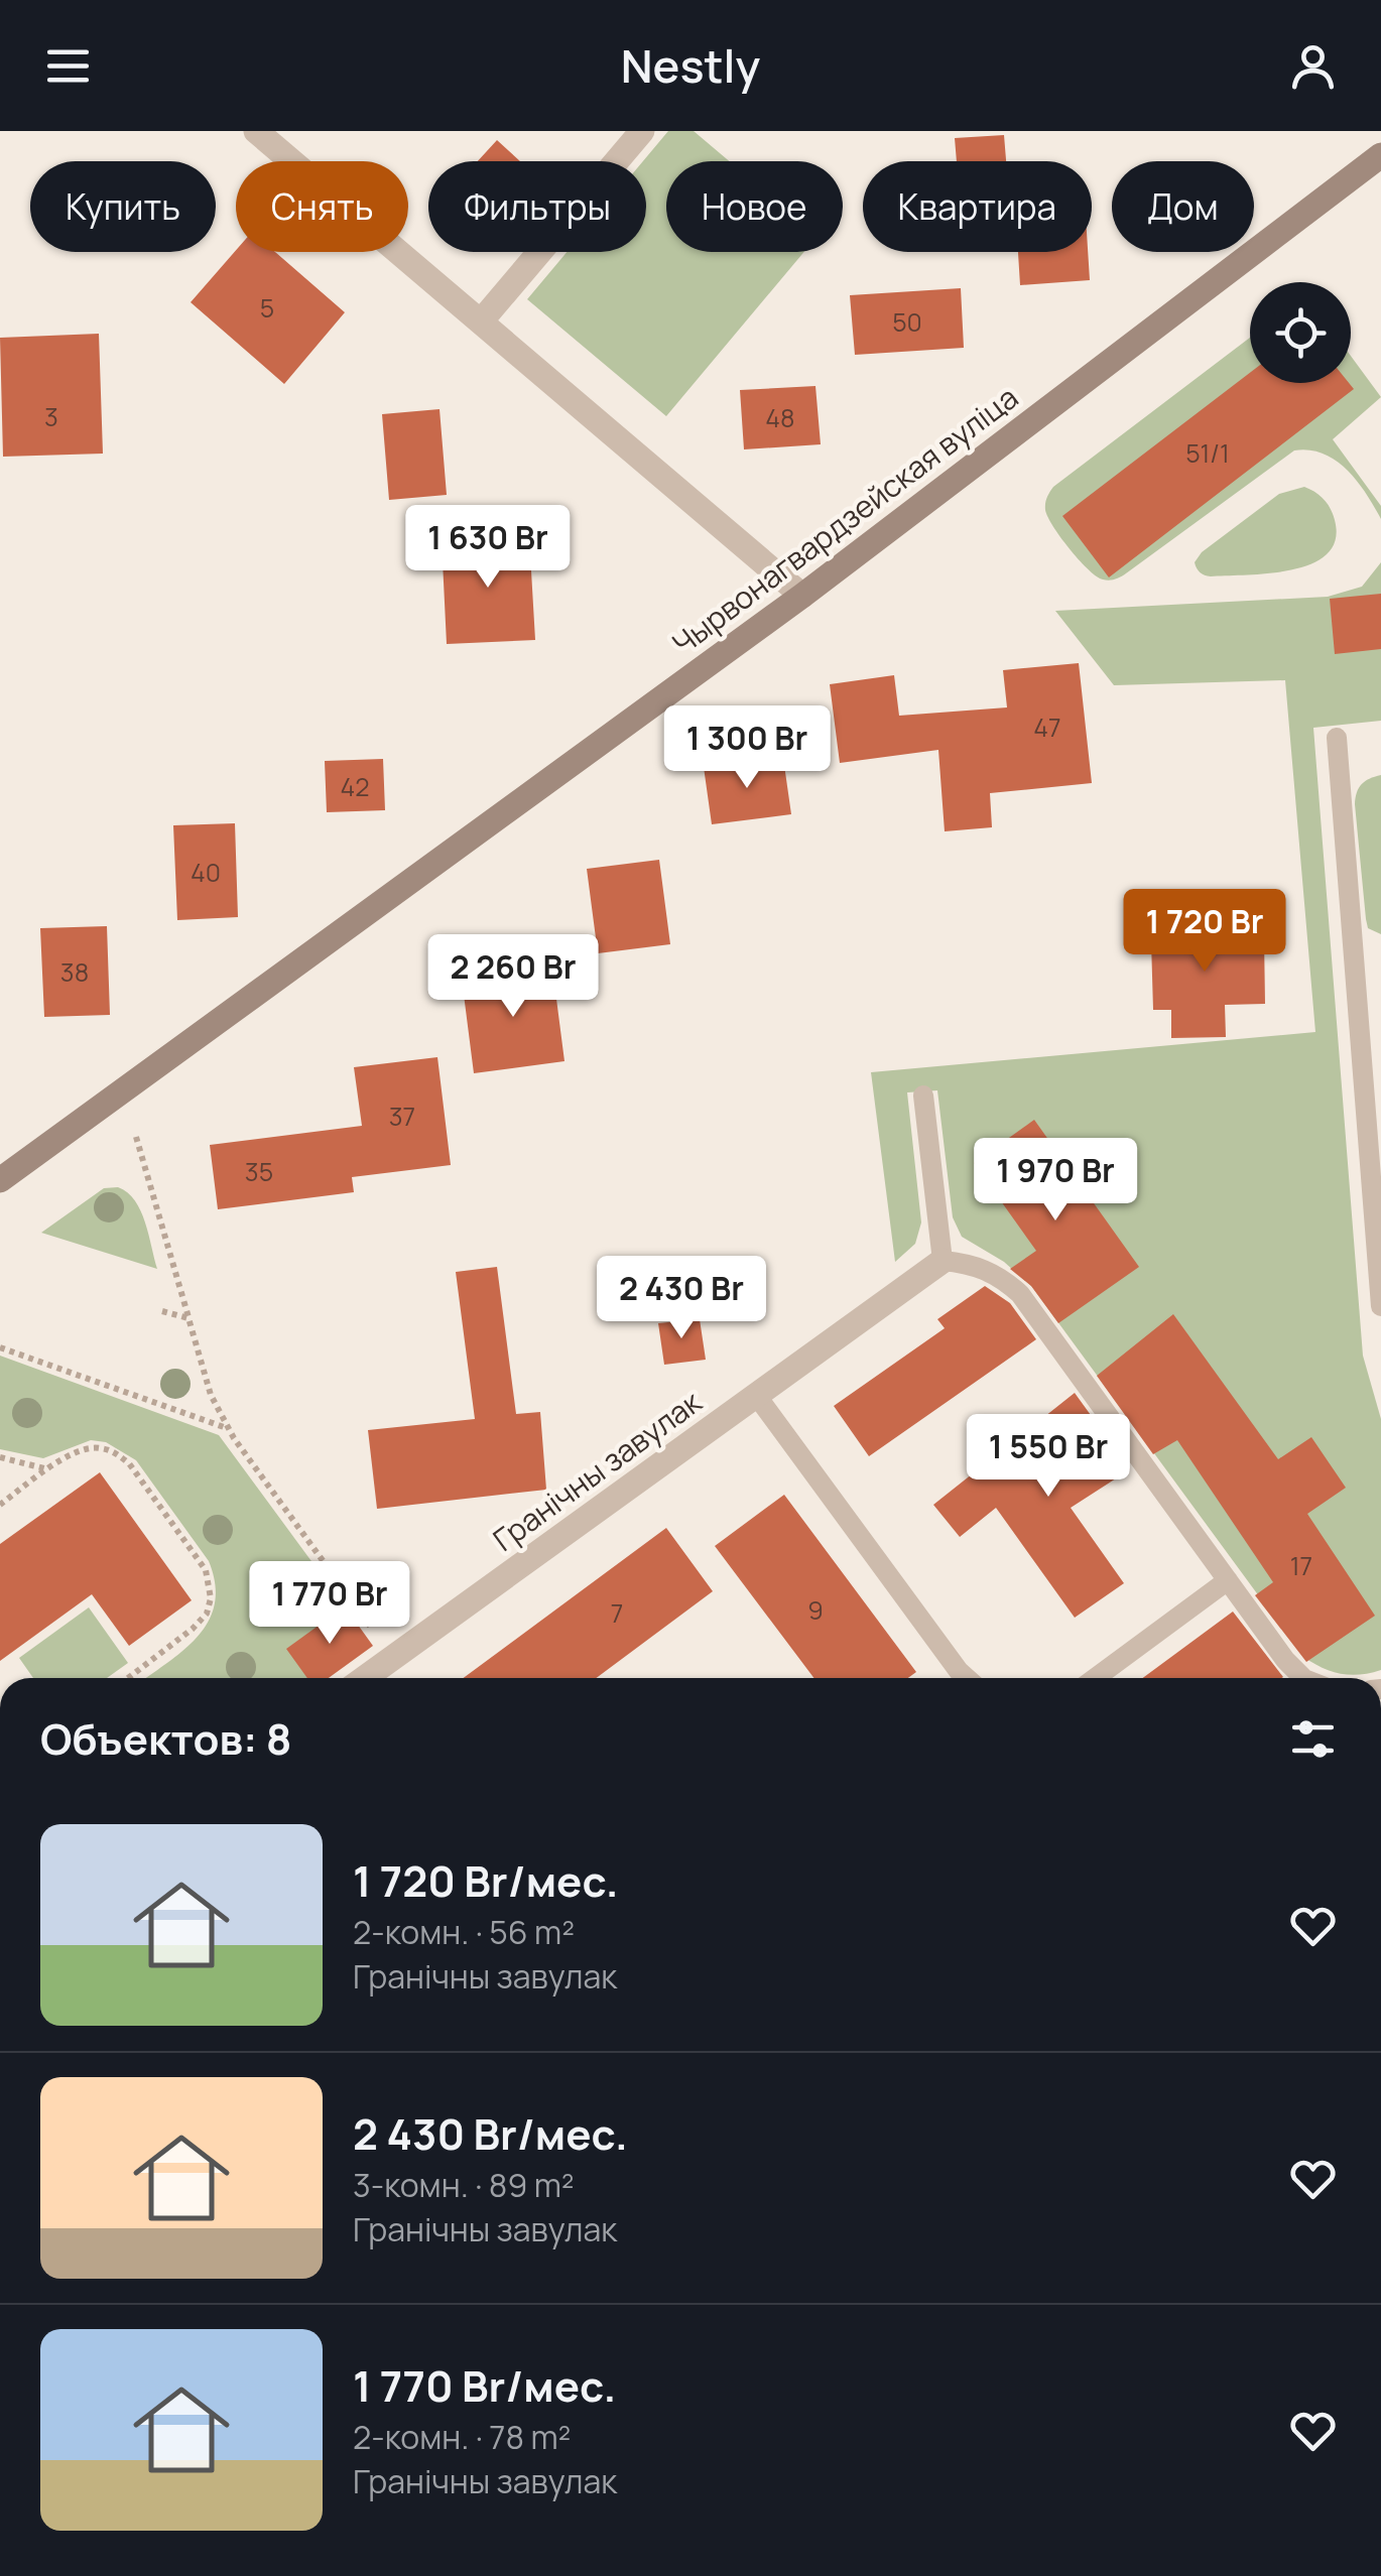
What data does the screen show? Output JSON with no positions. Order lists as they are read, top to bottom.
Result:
{
  "streets": {
    "main road": ["Чырвонагвардзейская вуліца"],
    "street": ["Гранічны завулак"]
  },
  "house_numbers": [
    "5",
    "50",
    "3",
    "48",
    "51/1",
    "47",
    "42",
    "40",
    "38",
    "37",
    "35",
    "17",
    "9",
    "7"
  ],
  "page": {
    "header": "Nestly",
    "chip": [
      "Купить",
      "Снять",
      "Фильтры",
      "Новое",
      "Квартира",
      "Дом"
    ],
    "price": [
      "1 630 Br",
      "1 300 Br",
      "1 720 Br",
      "2 260 Br",
      "1 970 Br",
      "2 430 Br",
      "1 550 Br",
      "1 770 Br"
    ],
    "heading": "Объектов: 8",
    "list": [
      {
        "name": "1 720 Br/мес.",
        "note": "2-комн. · 56 m² · Гранічны завулак"
      },
      {
        "name": "2 430 Br/мес.",
        "note": "3-комн. · 89 m² · Гранічны завулак"
      },
      {
        "name": "1 770 Br/мес.",
        "note": "2-комн. · 78 m² · Гранічны завулак"
      }
    ]
  }
}
